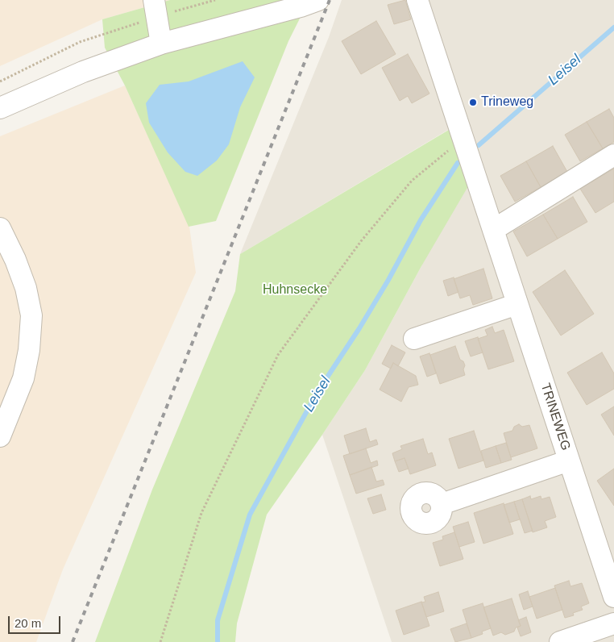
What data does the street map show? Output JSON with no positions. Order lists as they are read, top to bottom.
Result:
{
  "streets": {
    "street": ["TRINEWEG"]
  },
  "water": ["Leisel"],
  "parks": ["Huhnsecke"],
  "places": ["Trineweg"],
  "scale_bar": "20 m"
}
